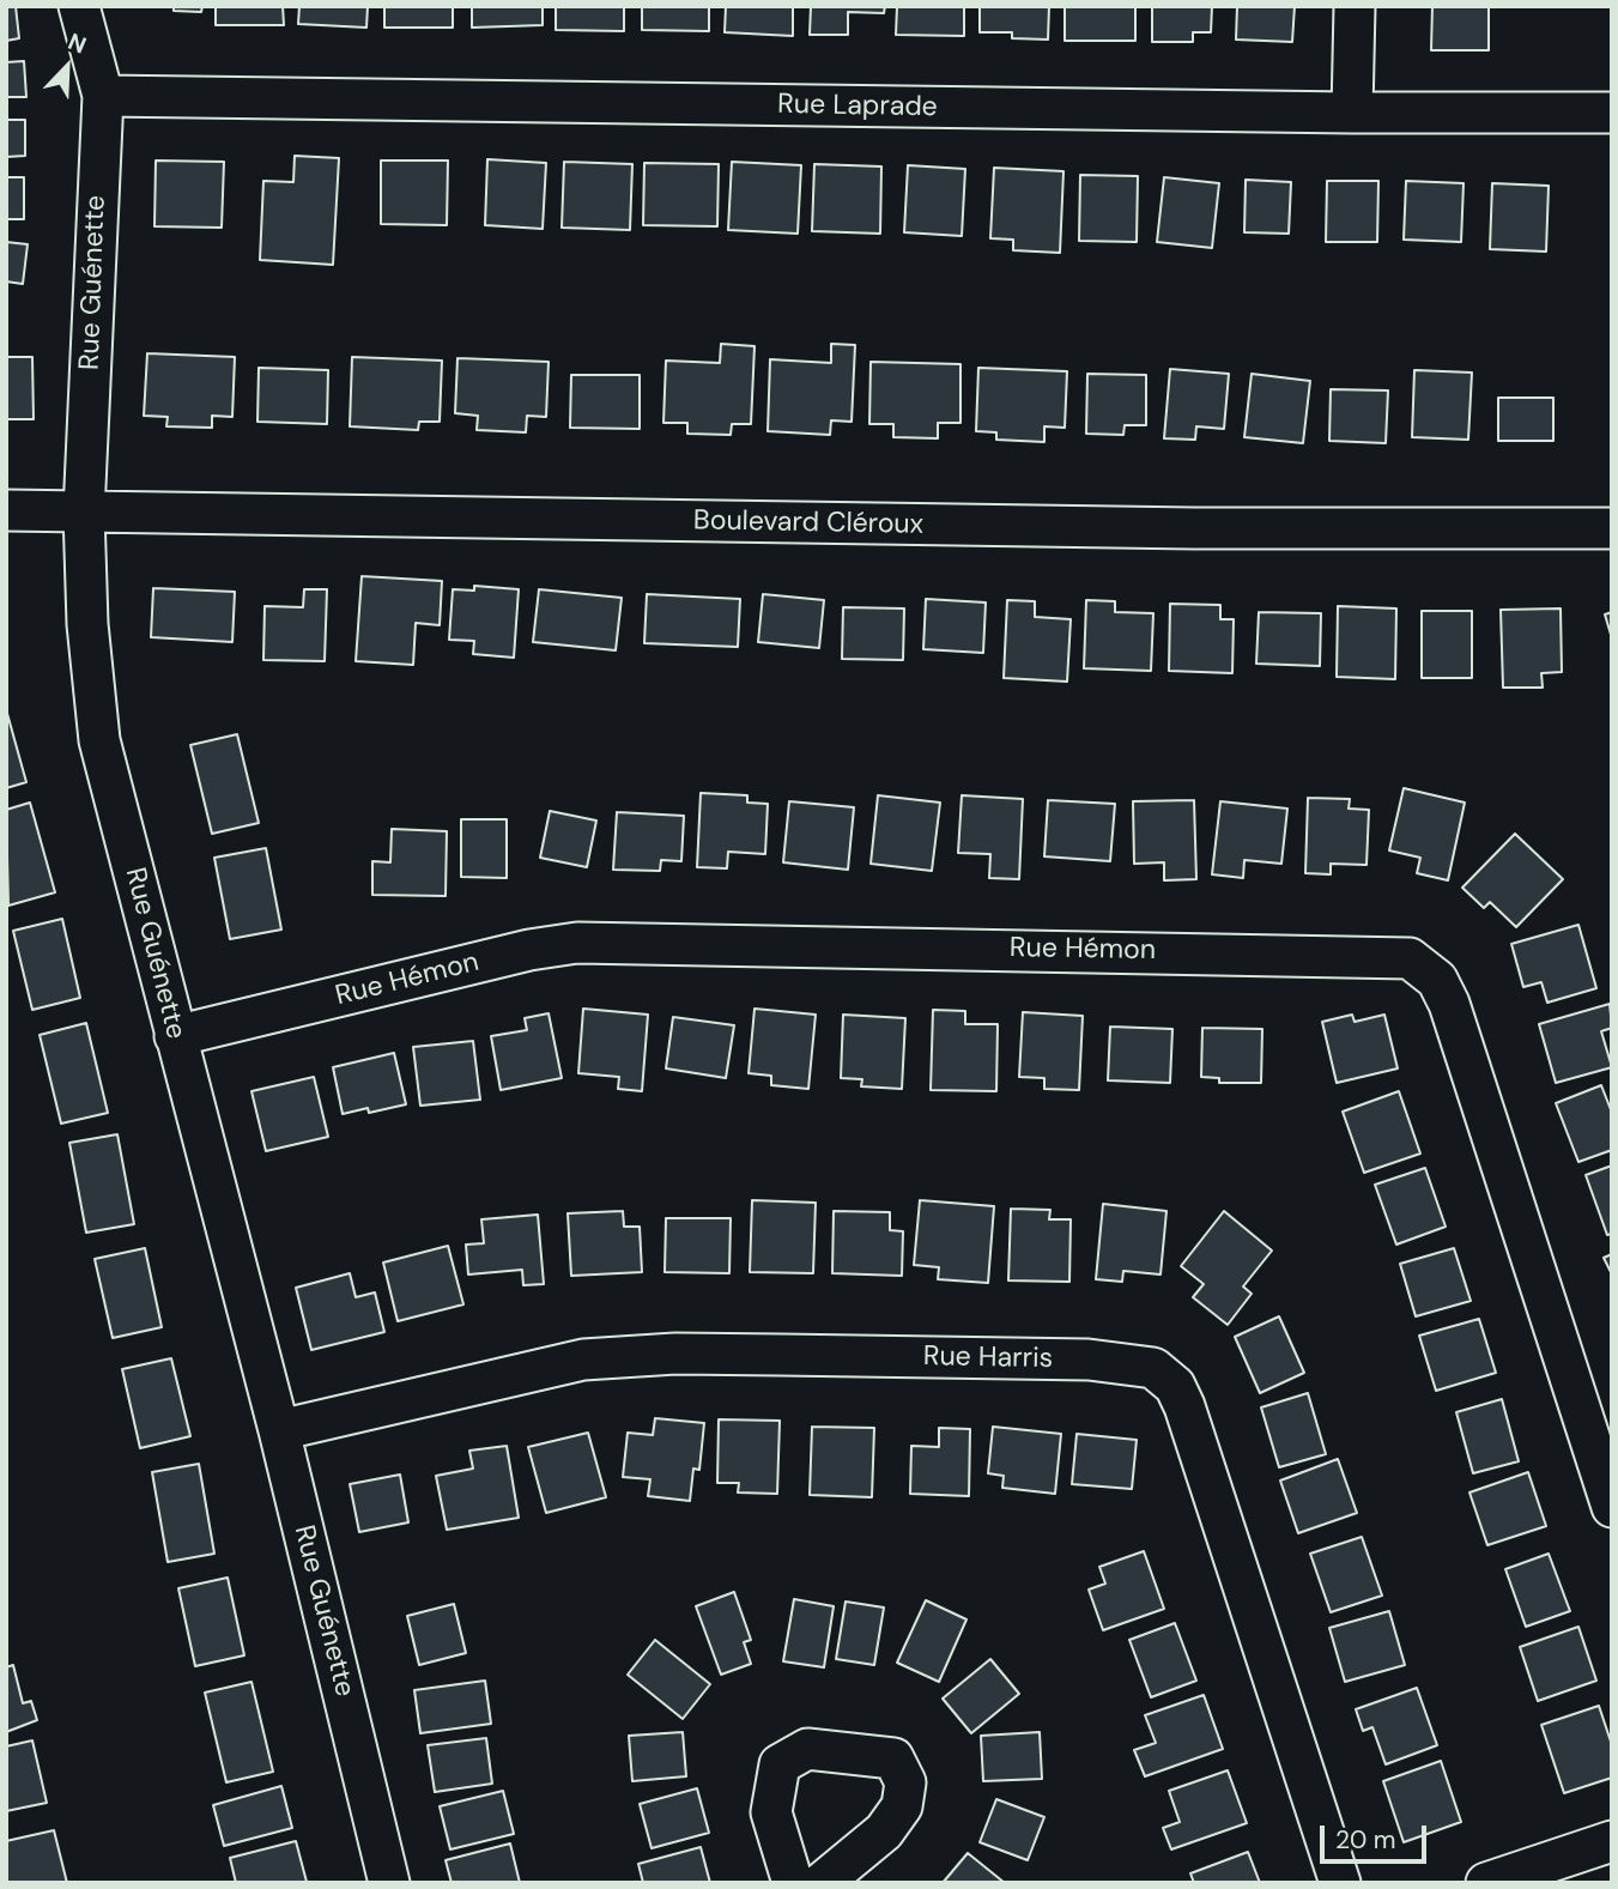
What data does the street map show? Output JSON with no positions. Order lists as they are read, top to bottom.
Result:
{
  "streets": {
    "street": [
      "Rue Laprade",
      "Rue Guénette",
      "Boulevard Cléroux",
      "Rue Hémon",
      "Rue Harris"
    ]
  },
  "crossings": [
    ["Rue Laprade", "Rue Guénette"],
    ["Rue Guénette", "Boulevard Cléroux"],
    ["Rue Guénette", "Rue Hémon"],
    ["Rue Guénette", "Rue Harris"]
  ],
  "scale_bar": "20 m",
  "north": "top right"
}
